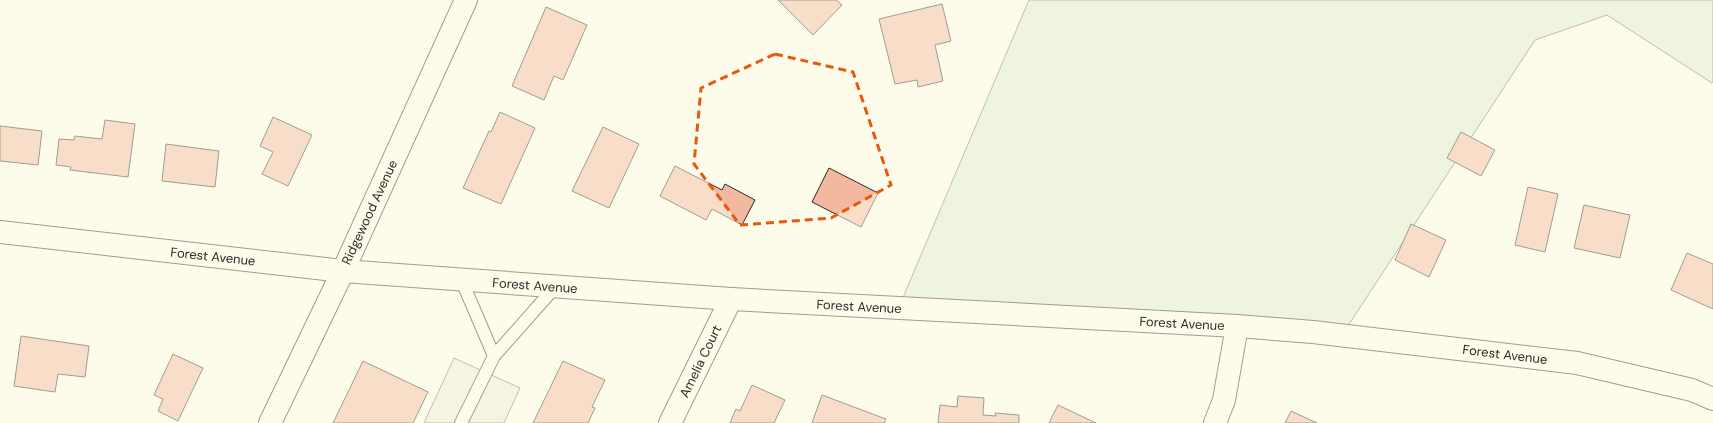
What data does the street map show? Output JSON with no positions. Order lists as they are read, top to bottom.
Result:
{
  "streets": {
    "main road": ["Ridgewood Avenue", "Forest Avenue", "Amelia Court"]
  },
  "crossings": [
    ["Ridgewood Avenue", "Forest Avenue"],
    ["Forest Avenue", "Amelia Court"]
  ]
}
